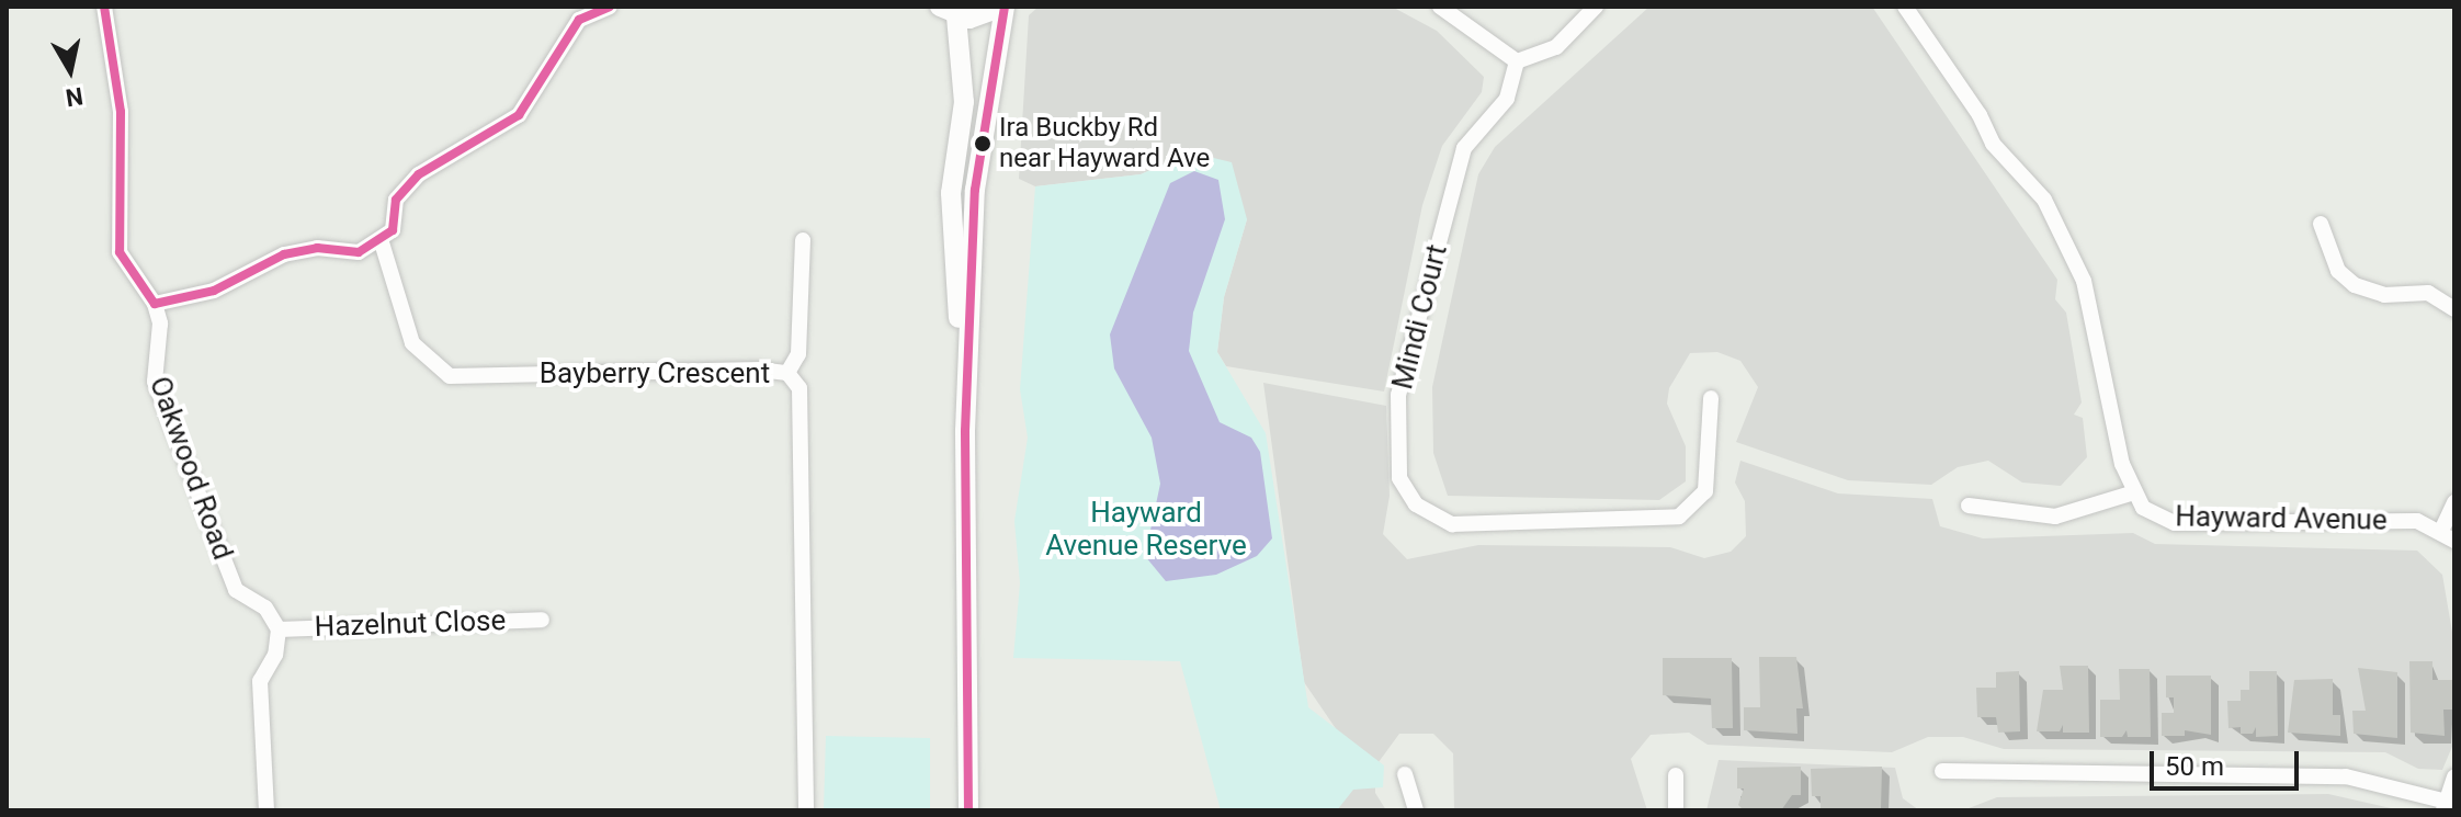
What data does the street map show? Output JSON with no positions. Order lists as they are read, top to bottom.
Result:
{
  "streets": {
    "street": [
      "Mindi Court",
      "Bayberry Crescent",
      "Oakwood Road",
      "Hayward Avenue",
      "Hazelnut Close"
    ]
  },
  "crossings": [
    ["Oakwood Road", "Hazelnut Close"]
  ],
  "parks": ["Hayward Avenue Reserve"],
  "places": ["Ira Buckby Rd near Hayward Ave"],
  "scale_bar": "50 m",
  "north": "bottom"
}
